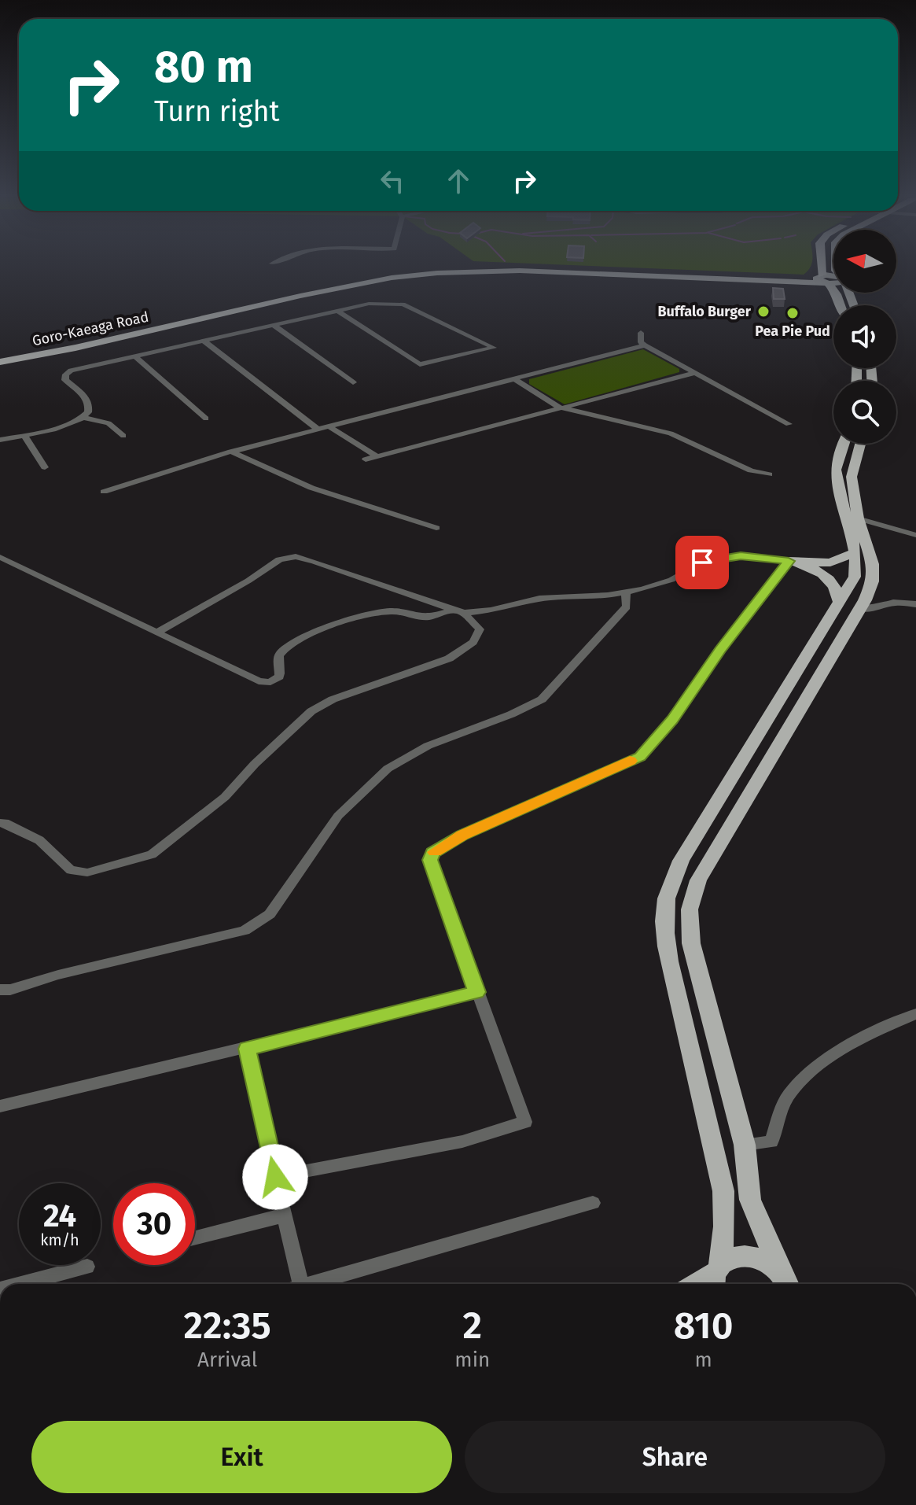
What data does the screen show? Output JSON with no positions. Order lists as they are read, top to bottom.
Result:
{
  "streets": {
    "main road": ["Goro-Kaeaga Road"]
  },
  "places": ["Buffalo Burger", "Pea Pie Pud"],
  "north": "left",
  "page": {
    "turn": ["80 m", "Turn right"],
    "speed": "24 km/h",
    "limit": "30",
    "eta": [
      "22:35",
      "Arrival",
      "2",
      "min",
      "810",
      "m"
    ],
    "buttons": ["Exit", "Share"]
  }
}
